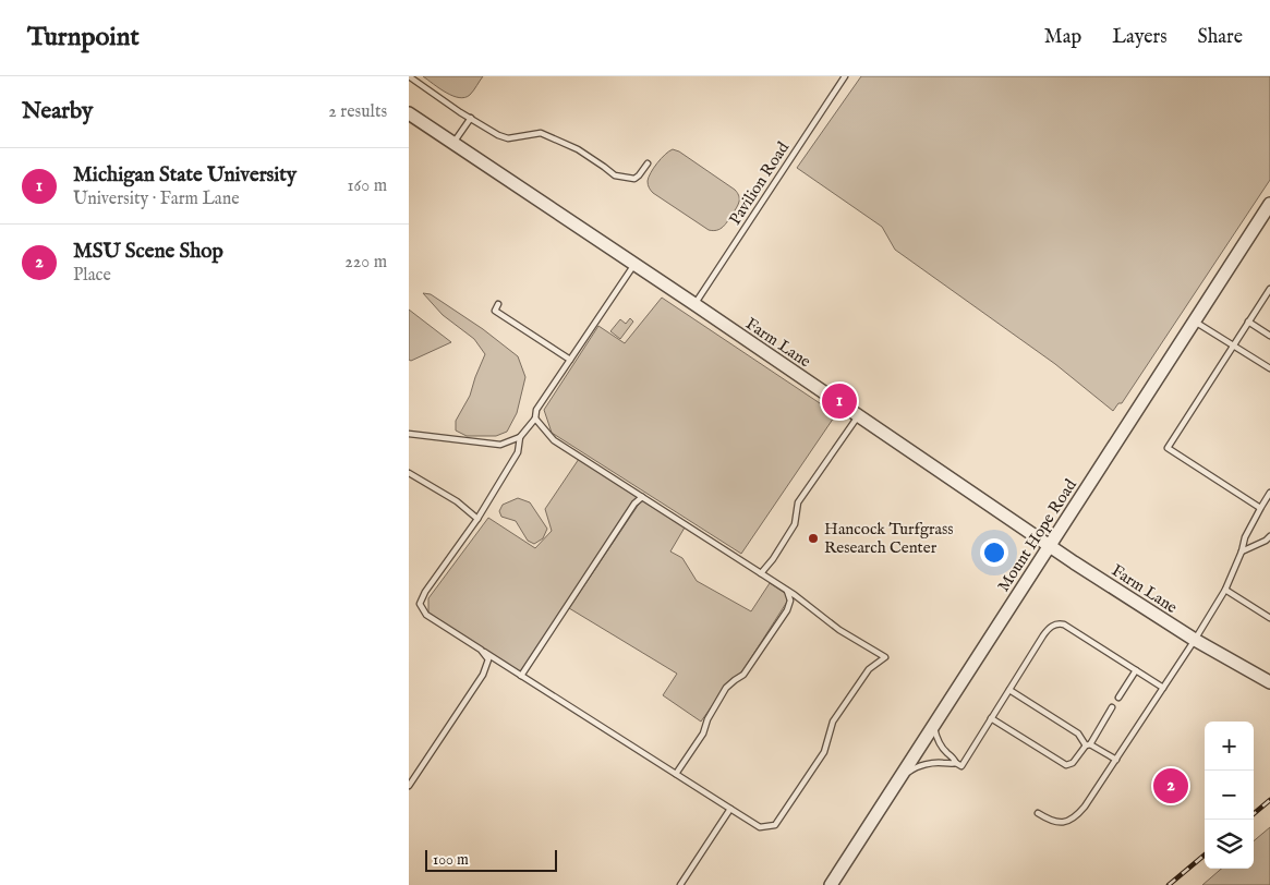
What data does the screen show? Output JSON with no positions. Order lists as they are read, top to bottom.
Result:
{
  "streets": {
    "street": ["Farm Lane", "Mount Hope Road"],
    "lane": ["Pavilion Road"]
  },
  "crossings": [
    ["Pavilion Road", "Farm Lane"],
    ["Farm Lane", "Mount Hope Road"]
  ],
  "places": ["Hancock Turfgrass Research Center"],
  "scale_bar": "100 m",
  "page": {
    "header": "Turnpoint",
    "nav": ["Map", "Layers", "Share"],
    "heading": ["Nearby", "2 results"],
    "list": [
      {
        "mark": "1",
        "name": "Michigan State University",
        "note": "University · Farm Lane",
        "value": "160 m"
      },
      {
        "mark": "2",
        "name": "MSU Scene Shop",
        "note": "Place",
        "value": "220 m"
      }
    ],
    "pins": ["1", "2"],
    "map_buttons": ["+", "−"],
    "scale": "100 m"
  }
}
